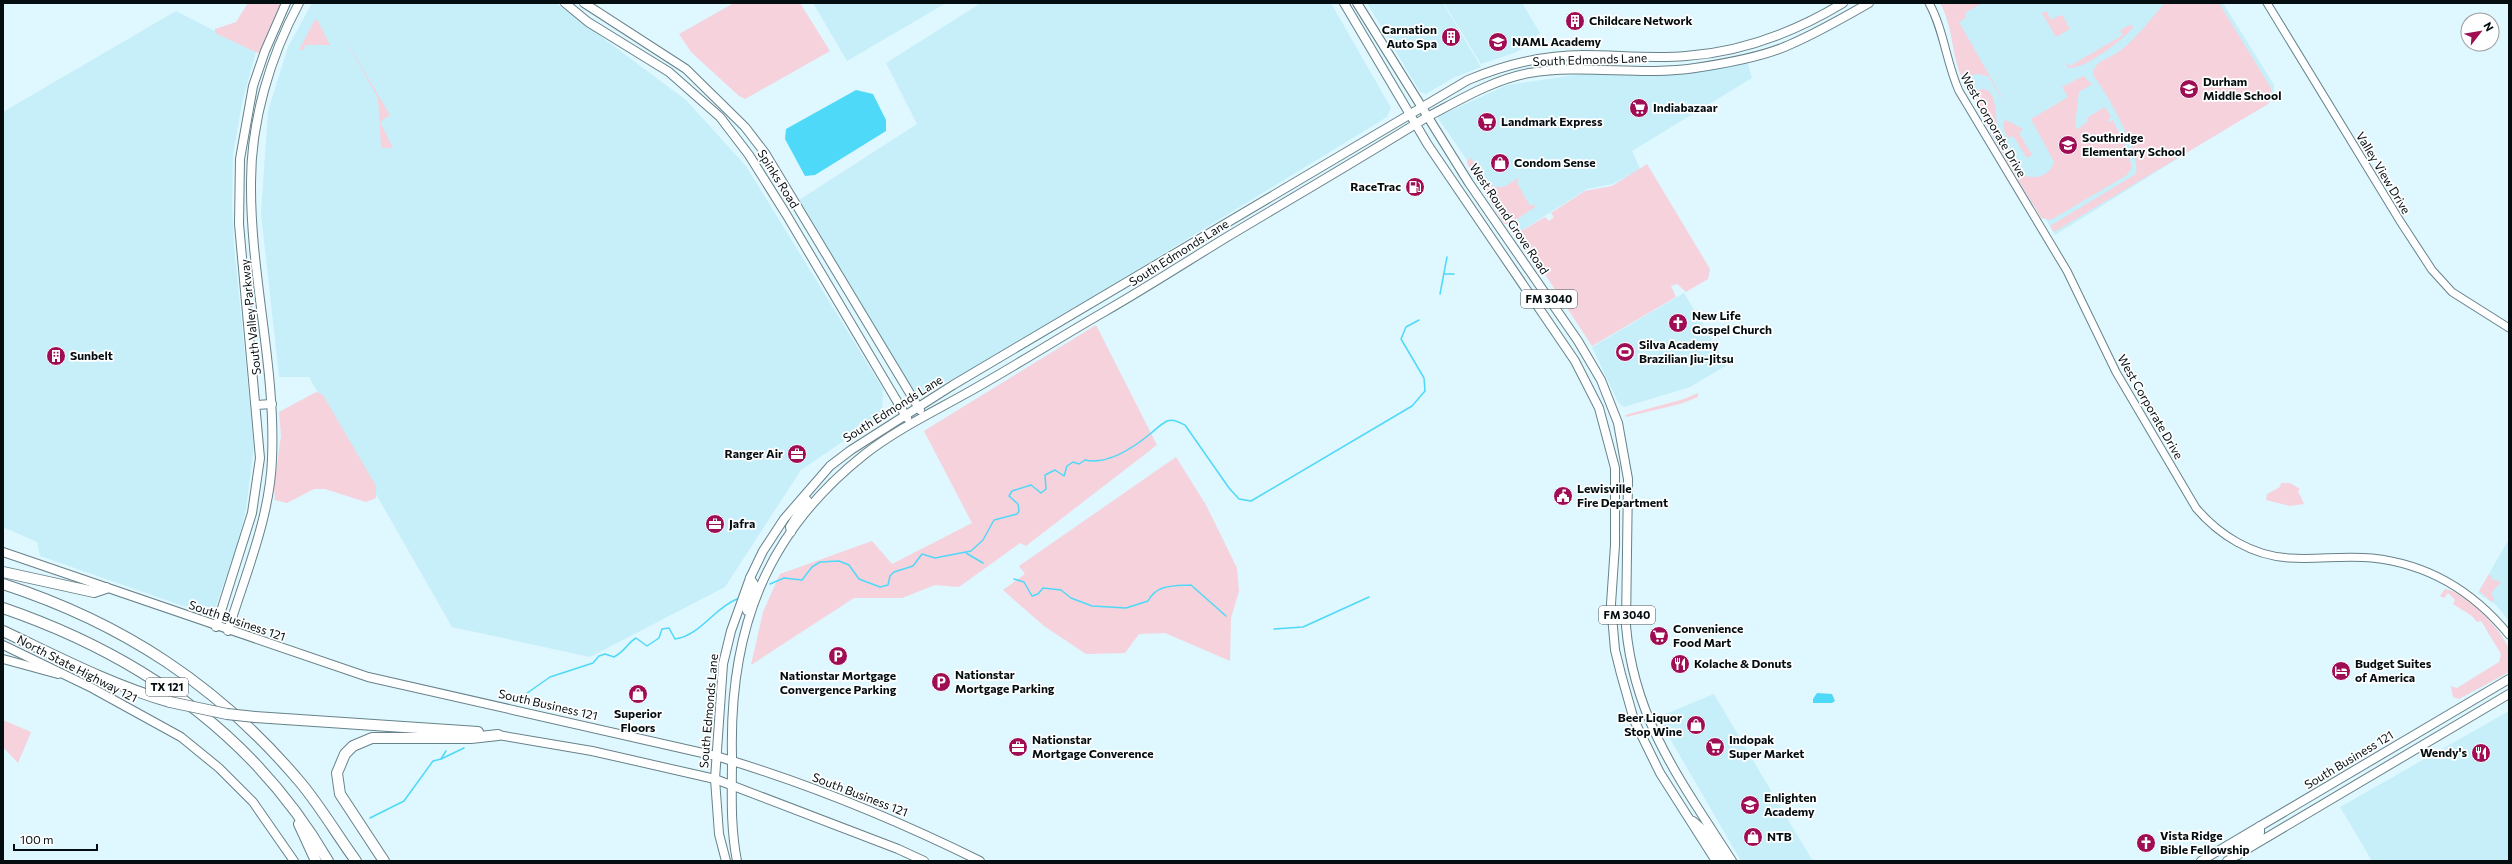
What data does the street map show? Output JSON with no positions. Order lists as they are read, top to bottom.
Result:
{
  "streets": {
    "highway": ["TX 121"],
    "main road": [
      "South Edmonds Lane",
      "Spinks Road",
      "West Round Grove Road",
      "FM 3040",
      "South Valley Parkway",
      "South Business 121",
      "North State Highway 121"
    ],
    "street": ["West Corporate Drive", "Valley View Drive"]
  },
  "crossings": [
    ["South Edmonds Lane", "Spinks Road"],
    ["South Edmonds Lane", "West Round Grove Road"],
    ["South Edmonds Lane", "South Business 121"],
    ["South Valley Parkway", "South Business 121"]
  ],
  "places": {
    "building": ["Childcare Network", "Carnation Auto Spa", "Sunbelt"],
    "school or university": [
      "NAML Academy",
      "Durham Middle School",
      "Southridge Elementary School",
      "Enlighten Academy"
    ],
    "supermarket": [
      "Indiabazaar",
      "Landmark Express",
      "Convenience Food Mart",
      "Indopak Super Market"
    ],
    "shop": [
      "Condom Sense",
      "Superior Floors",
      "Beer Liquor Stop Wine",
      "NTB"
    ],
    "fuel station": ["RaceTrac"],
    "church": ["New Life Gospel Church", "Vista Ridge Bible Fellowship"],
    "sports": ["Silva Academy Brazilian Jiu-Jitsu"],
    "office": ["Ranger Air", "Jafra", "Nationstar Mortgage Converence"],
    "public building": ["Lewisville Fire Department"],
    "parking": ["Nationstar Mortgage Convergence Parking", "Nationstar Mortgage Parking"],
    "restaurant": ["Kolache & Donuts", "Wendy's"],
    "hotel": ["Budget Suites of America"]
  },
  "scale_bar": "100 m",
  "north": "top right"
}
